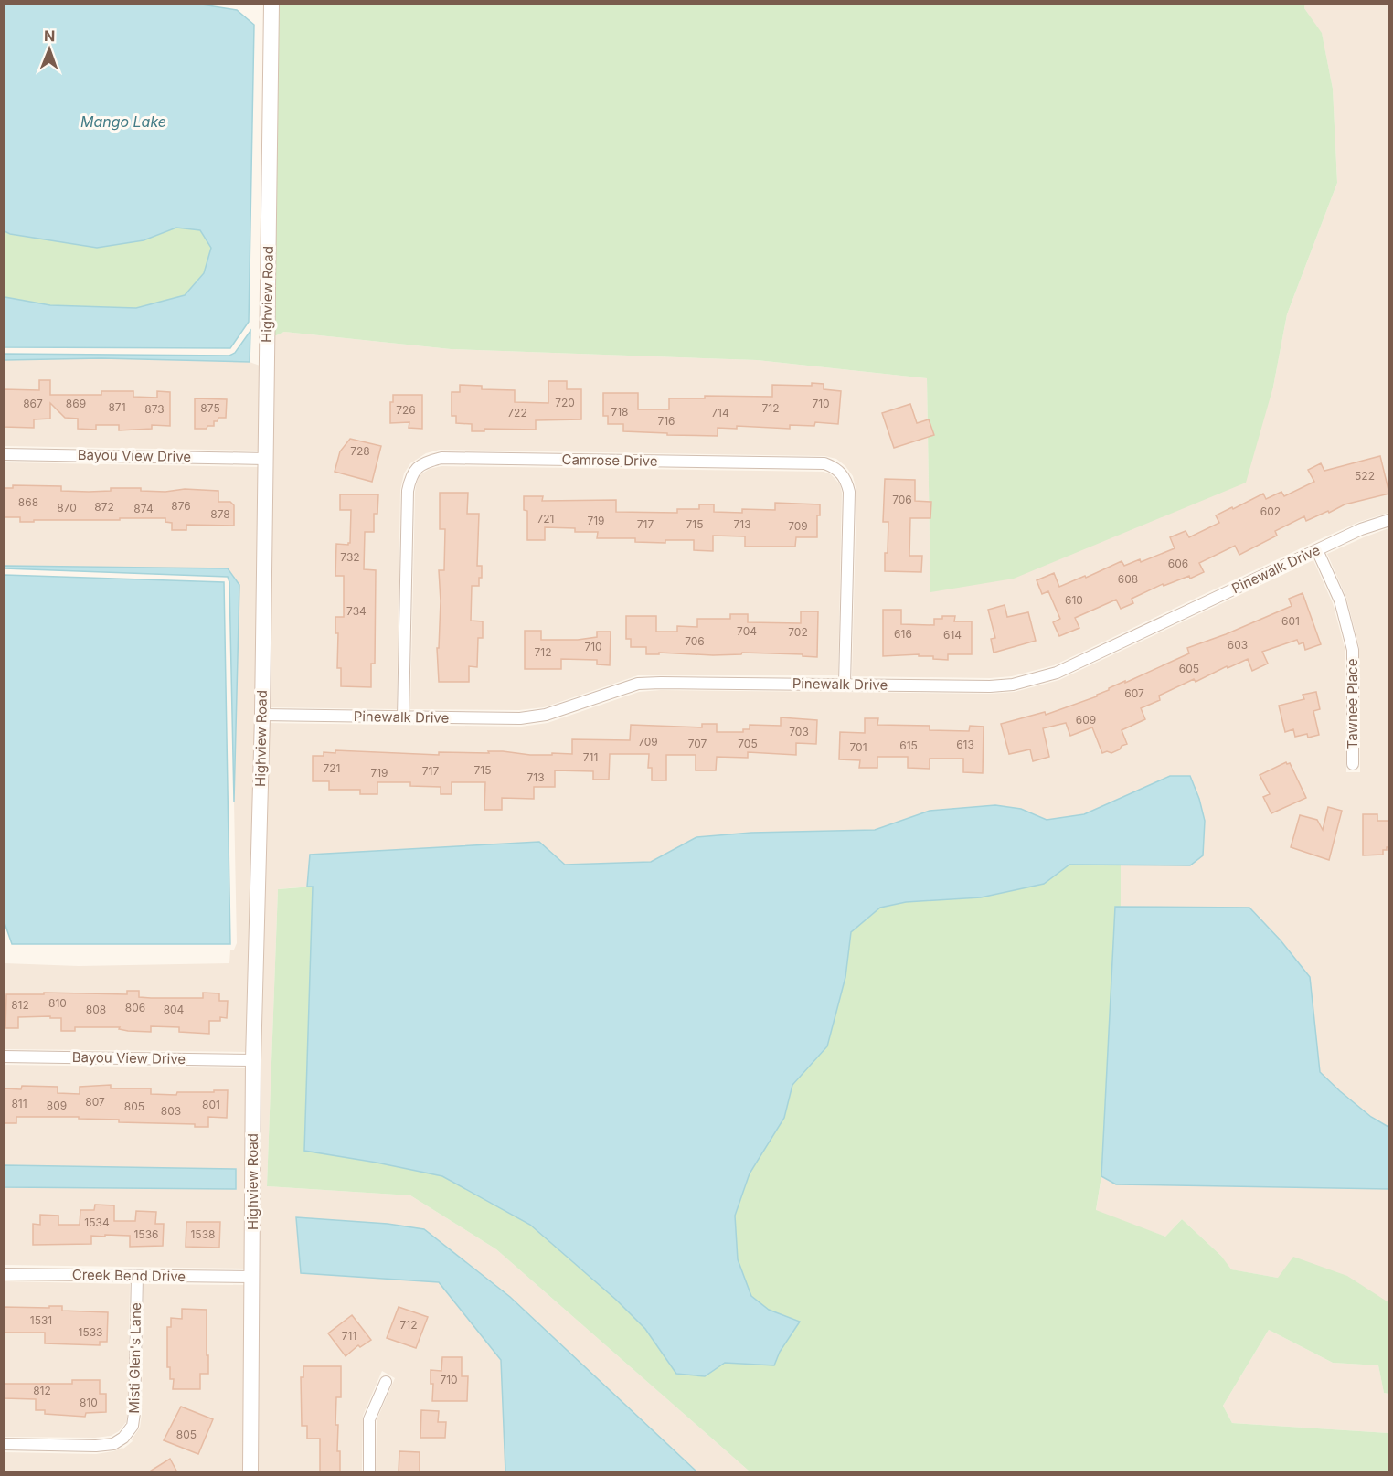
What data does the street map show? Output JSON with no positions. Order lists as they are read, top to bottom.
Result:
{
  "streets": {
    "street": [
      "Highview Road",
      "Bayou View Drive",
      "Camrose Drive",
      "Pinewalk Drive",
      "Tawnee Place",
      "Creek Bend Drive",
      "Misti Glen's Lane"
    ]
  },
  "crossings": [
    ["Highview Road", "Bayou View Drive"],
    ["Highview Road", "Pinewalk Drive"],
    ["Highview Road", "Creek Bend Drive"],
    ["Camrose Drive", "Pinewalk Drive"],
    ["Pinewalk Drive", "Tawnee Place"],
    ["Creek Bend Drive", "Misti Glen's Lane"]
  ],
  "water": ["Mango Lake"],
  "house_numbers": [
    "720",
    "867",
    "869",
    "710",
    "871",
    "875",
    "712",
    "873",
    "726",
    "718",
    "722",
    "714",
    "716",
    "728",
    "522",
    "706",
    "868",
    "876",
    "872",
    "870",
    "874",
    "602",
    "878",
    "721",
    "719",
    "717",
    "715",
    "713",
    "709",
    "732",
    "606",
    "608",
    "610",
    "734",
    "601",
    "704",
    "702",
    "616",
    "614",
    "706",
    "603",
    "710",
    "712",
    "605",
    "607",
    "609",
    "703",
    "709",
    "707",
    "705",
    "613",
    "615",
    "701",
    "711",
    "721",
    "715",
    "717",
    "719",
    "713",
    "810",
    "812",
    "806",
    "808",
    "804",
    "807",
    "811",
    "801",
    "809",
    "805",
    "803",
    "1534",
    "1536",
    "1538",
    "1531",
    "712",
    "1533",
    "711",
    "710",
    "812",
    "810",
    "805"
  ],
  "north": "top"
}
